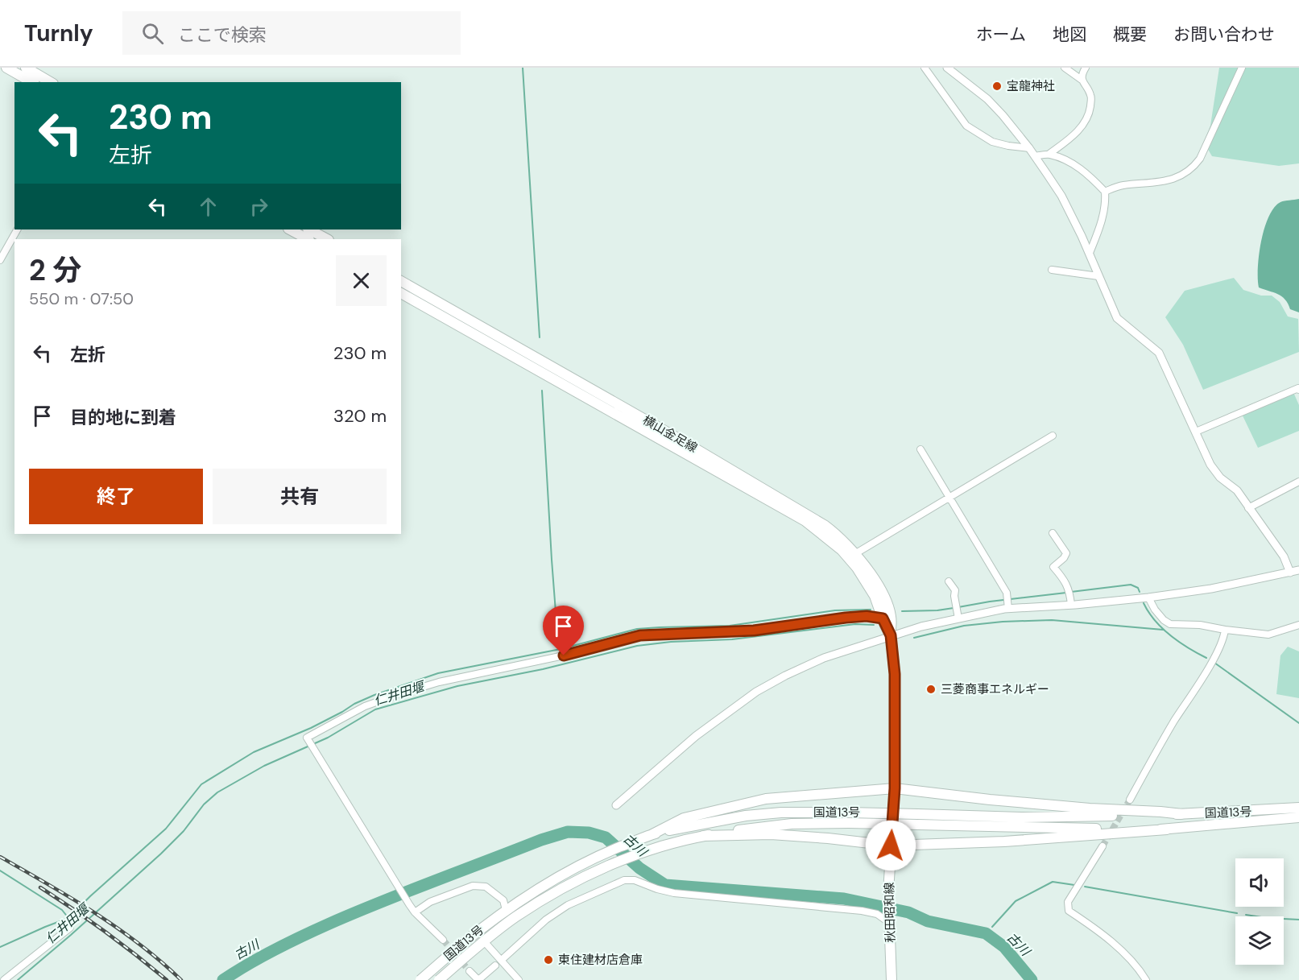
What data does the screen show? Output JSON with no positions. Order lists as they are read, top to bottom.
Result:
{
  "streets": {
    "main road": ["横山金足線", "国道13号", "秋田昭和線"]
  },
  "crossings": [
    ["横山金足線", "秋田昭和線"]
  ],
  "water": ["仁井田堰", "古川"],
  "places": ["宝龍神社", "三菱商事エネルギー", "東住建材店倉庫"],
  "page": {
    "header": "Turnly",
    "search": "ここで検索",
    "nav": [
      "ホーム",
      "地図",
      "概要",
      "お問い合わせ"
    ],
    "turn": ["230 m", "左折"],
    "heading": ["2 分", "550 m · 07:50"],
    "list": [
      {
        "name": "左折",
        "value": "230 m"
      },
      {
        "name": "目的地に到着",
        "value": "320 m"
      }
    ],
    "buttons": ["終了", "共有"]
  }
}
